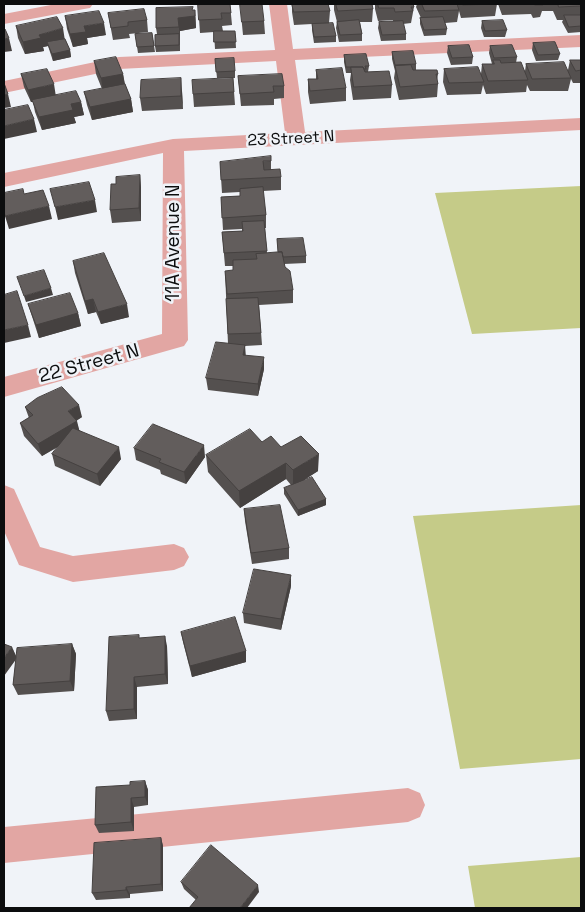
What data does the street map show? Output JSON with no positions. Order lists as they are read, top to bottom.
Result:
{
  "streets": {
    "street": ["23 Street N", "11A Avenue N", "22 Street N"]
  },
  "crossings": [
    ["23 Street N", "11A Avenue N"],
    ["11A Avenue N", "22 Street N"]
  ]
}
